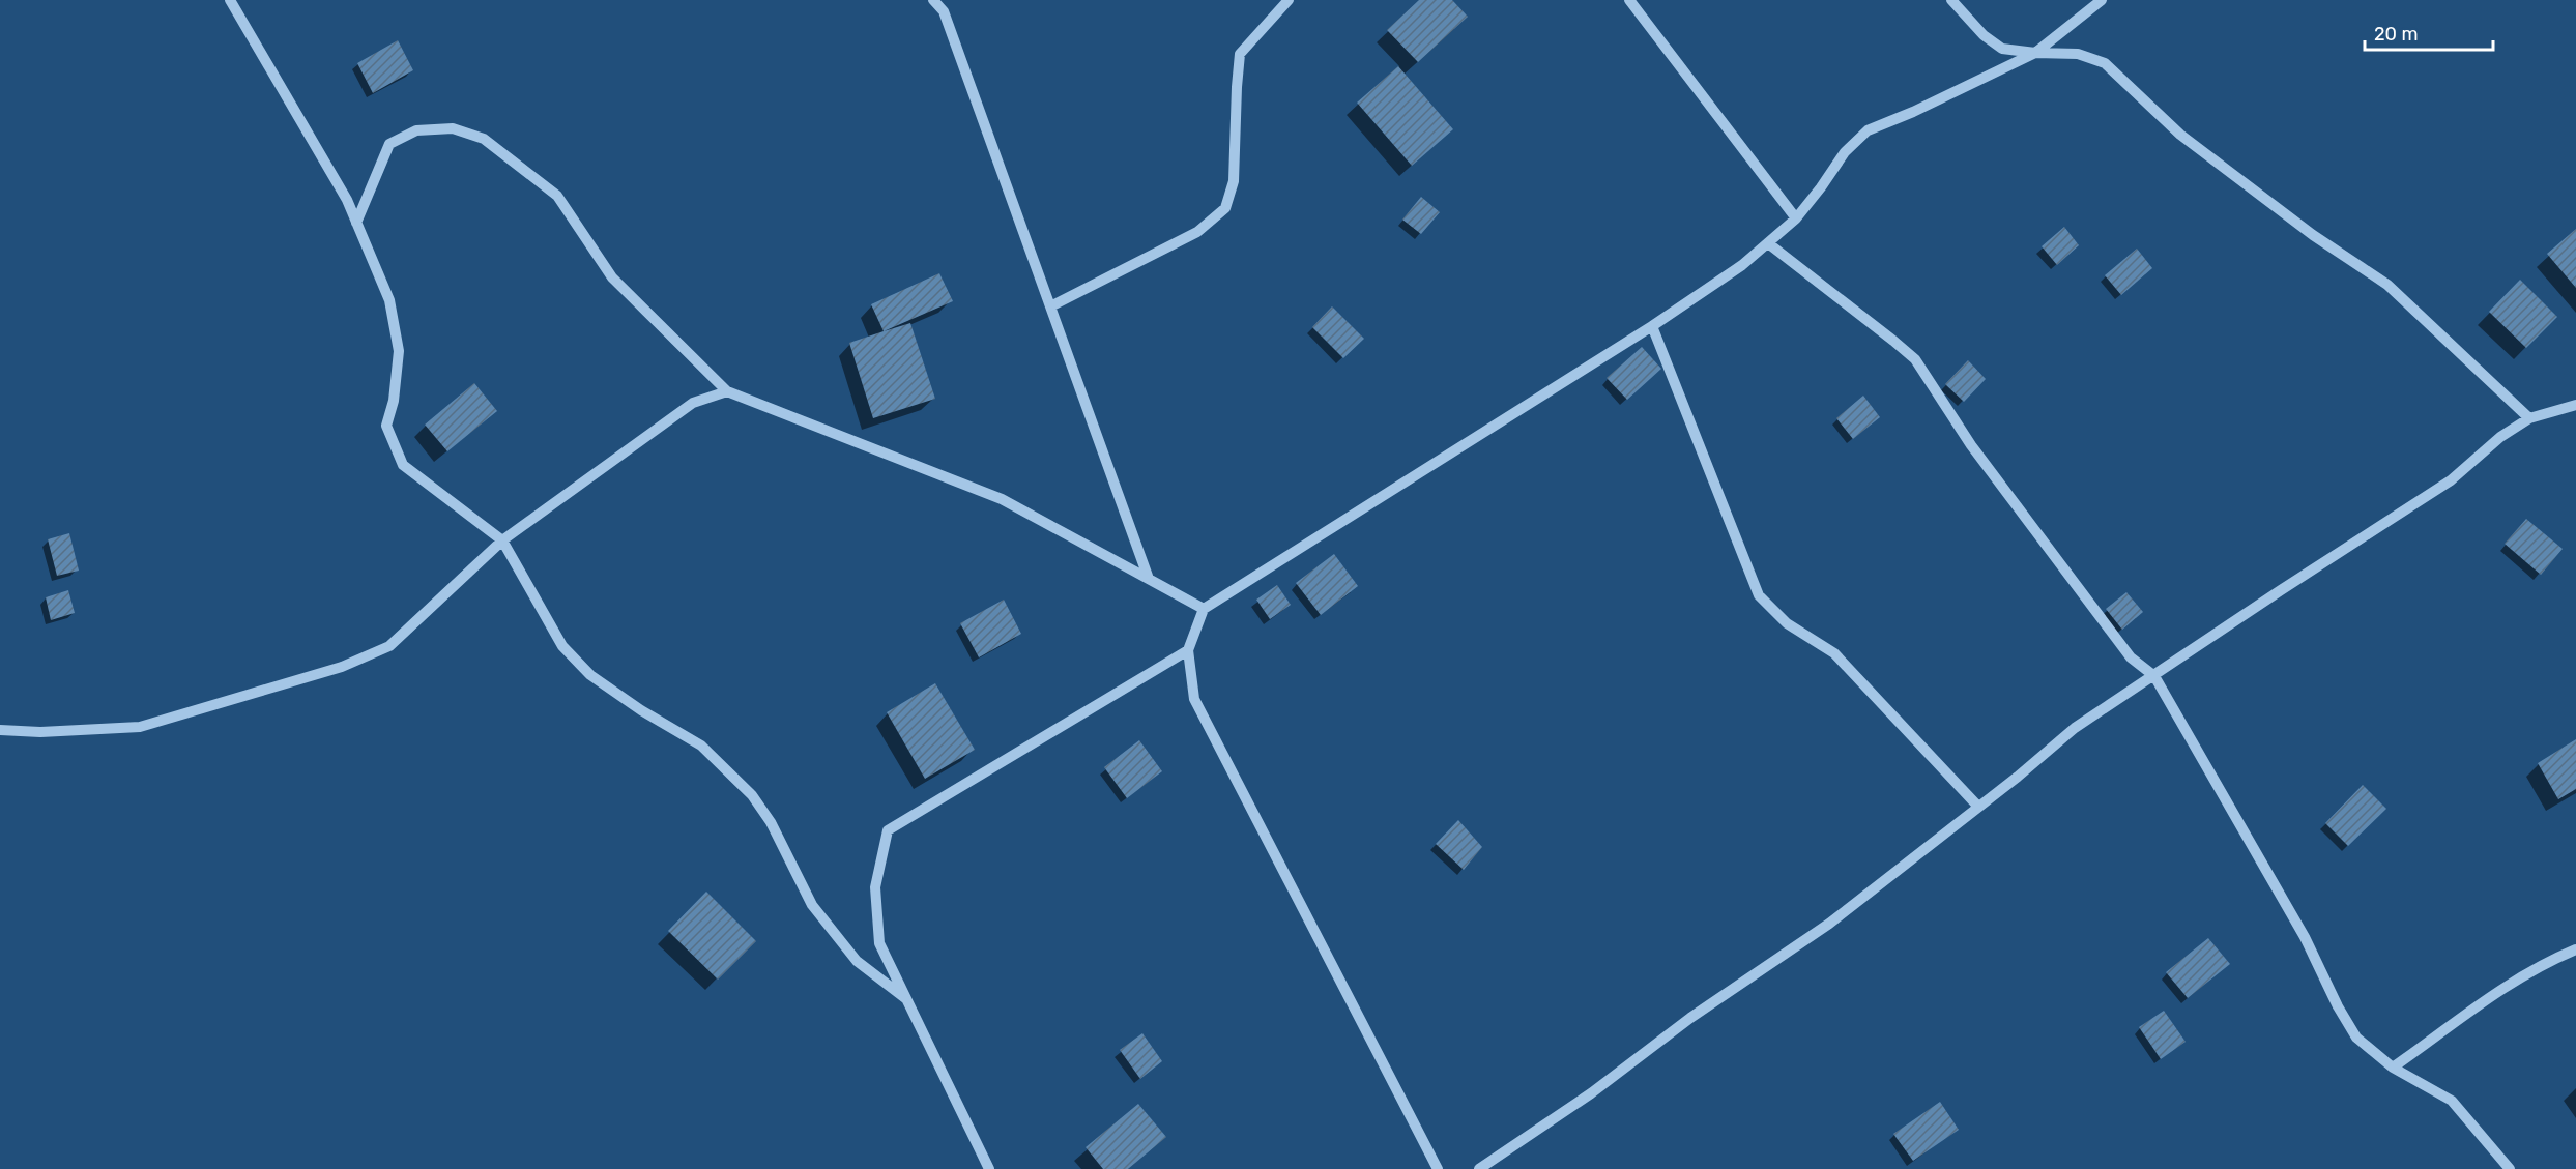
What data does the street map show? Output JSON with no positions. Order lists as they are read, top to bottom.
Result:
{
  "scale_bar": "20 m"
}
